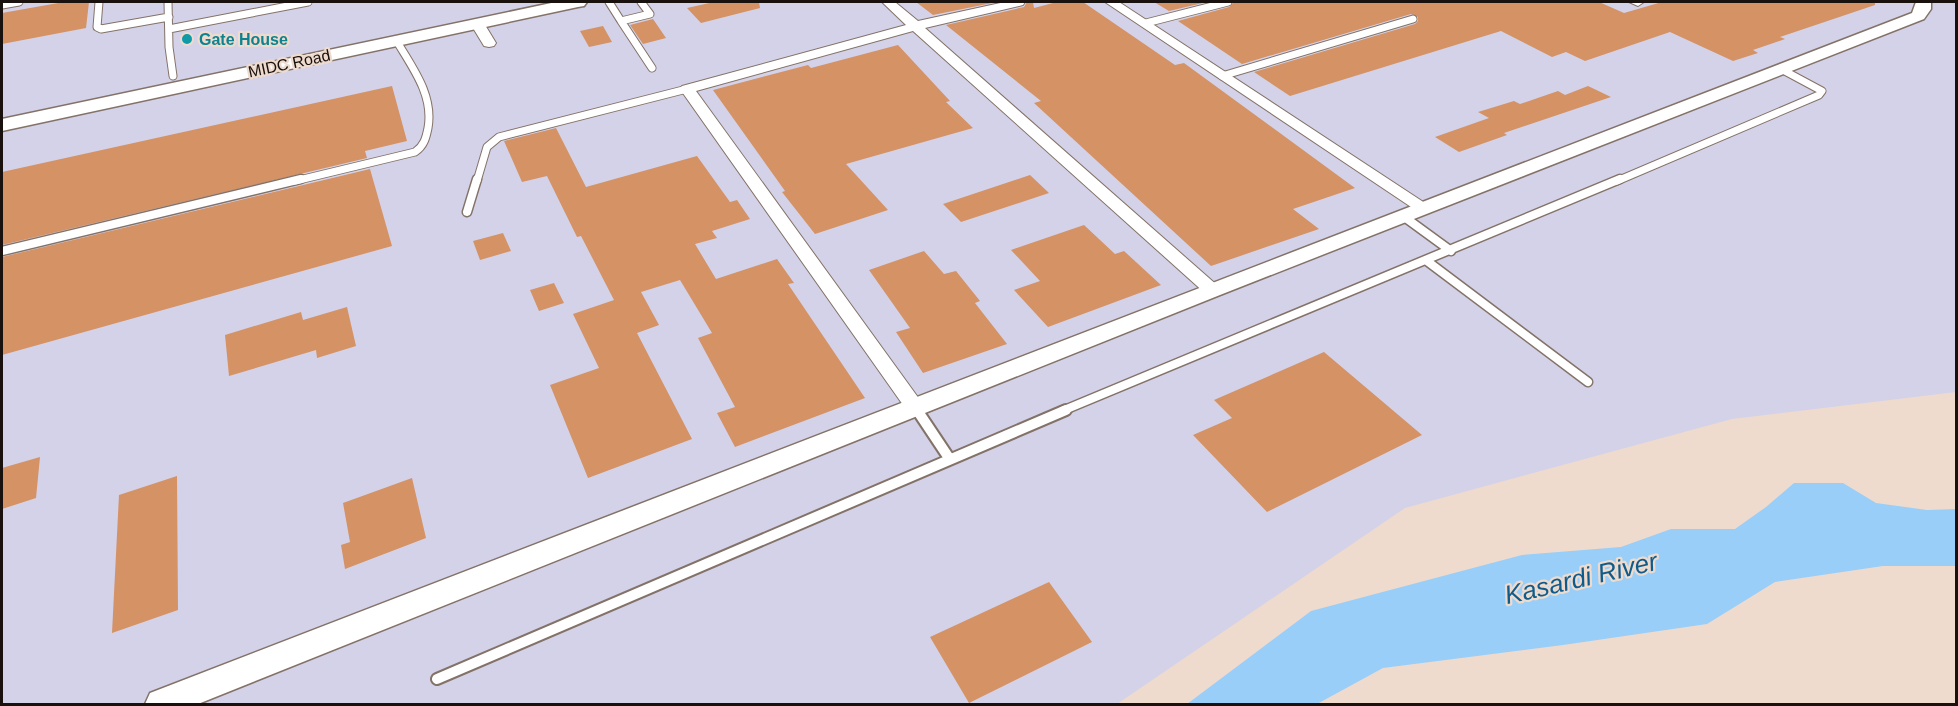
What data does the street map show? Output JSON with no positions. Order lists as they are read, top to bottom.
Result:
{
  "streets": {
    "main road": ["MIDC Road"]
  },
  "water": ["Kasardi River"],
  "places": ["Gate House"]
}
